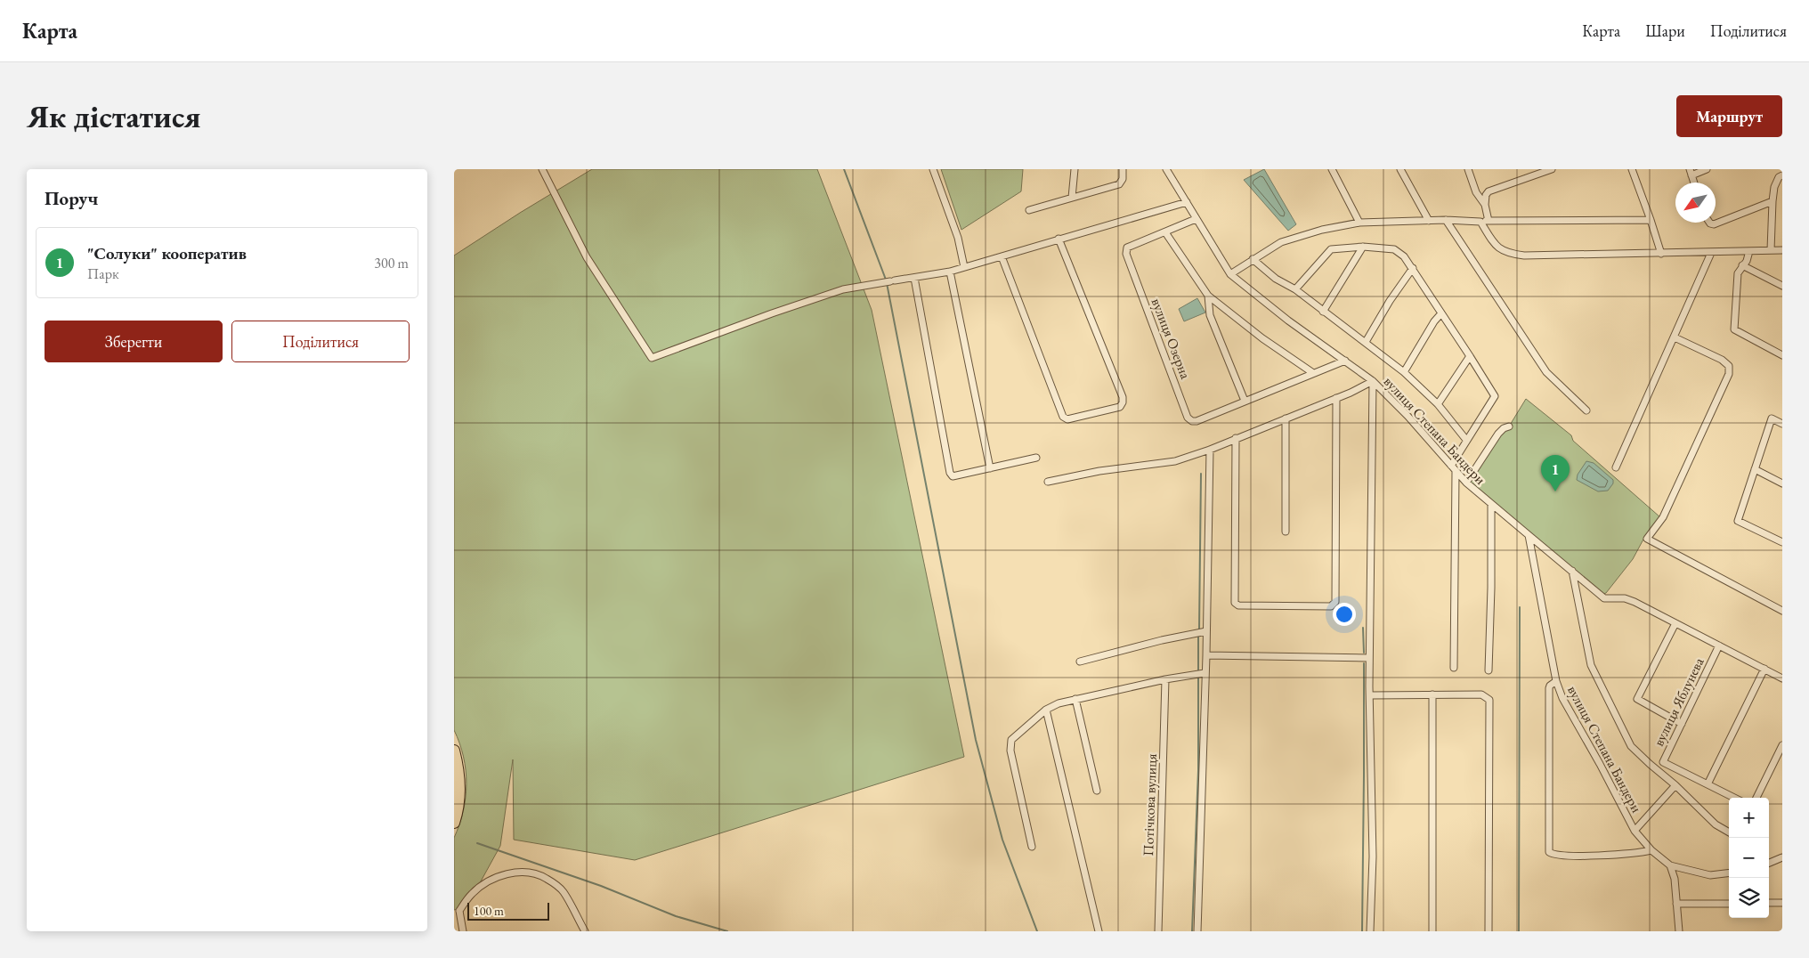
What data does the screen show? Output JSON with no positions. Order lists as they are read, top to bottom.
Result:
{
  "streets": {
    "street": [
      "вулиця Озерна",
      "вулиця Степана Бандери",
      "вулиця Яблунева",
      "Потічкова вулиця"
    ]
  },
  "crossings": [
    ["вулиця Озерна", "вулиця Степана Бандери"]
  ],
  "scale_bar": "100 m",
  "north": "bottom left",
  "page": {
    "header": "Карта",
    "nav": ["Карта", "Шари", "Поділитися"],
    "buttons": [
      "Маршрут",
      ["Зберегти", "Поділитися"]
    ],
    "title": "Як дістатися",
    "heading": "Поруч",
    "list": [
      {
        "mark": "1",
        "name": "\"Солуки\" кооператив",
        "note": "Парк",
        "value": "300 m"
      }
    ],
    "pins": "1",
    "map_buttons": ["+", "−"],
    "scale": "100 m"
  }
}
